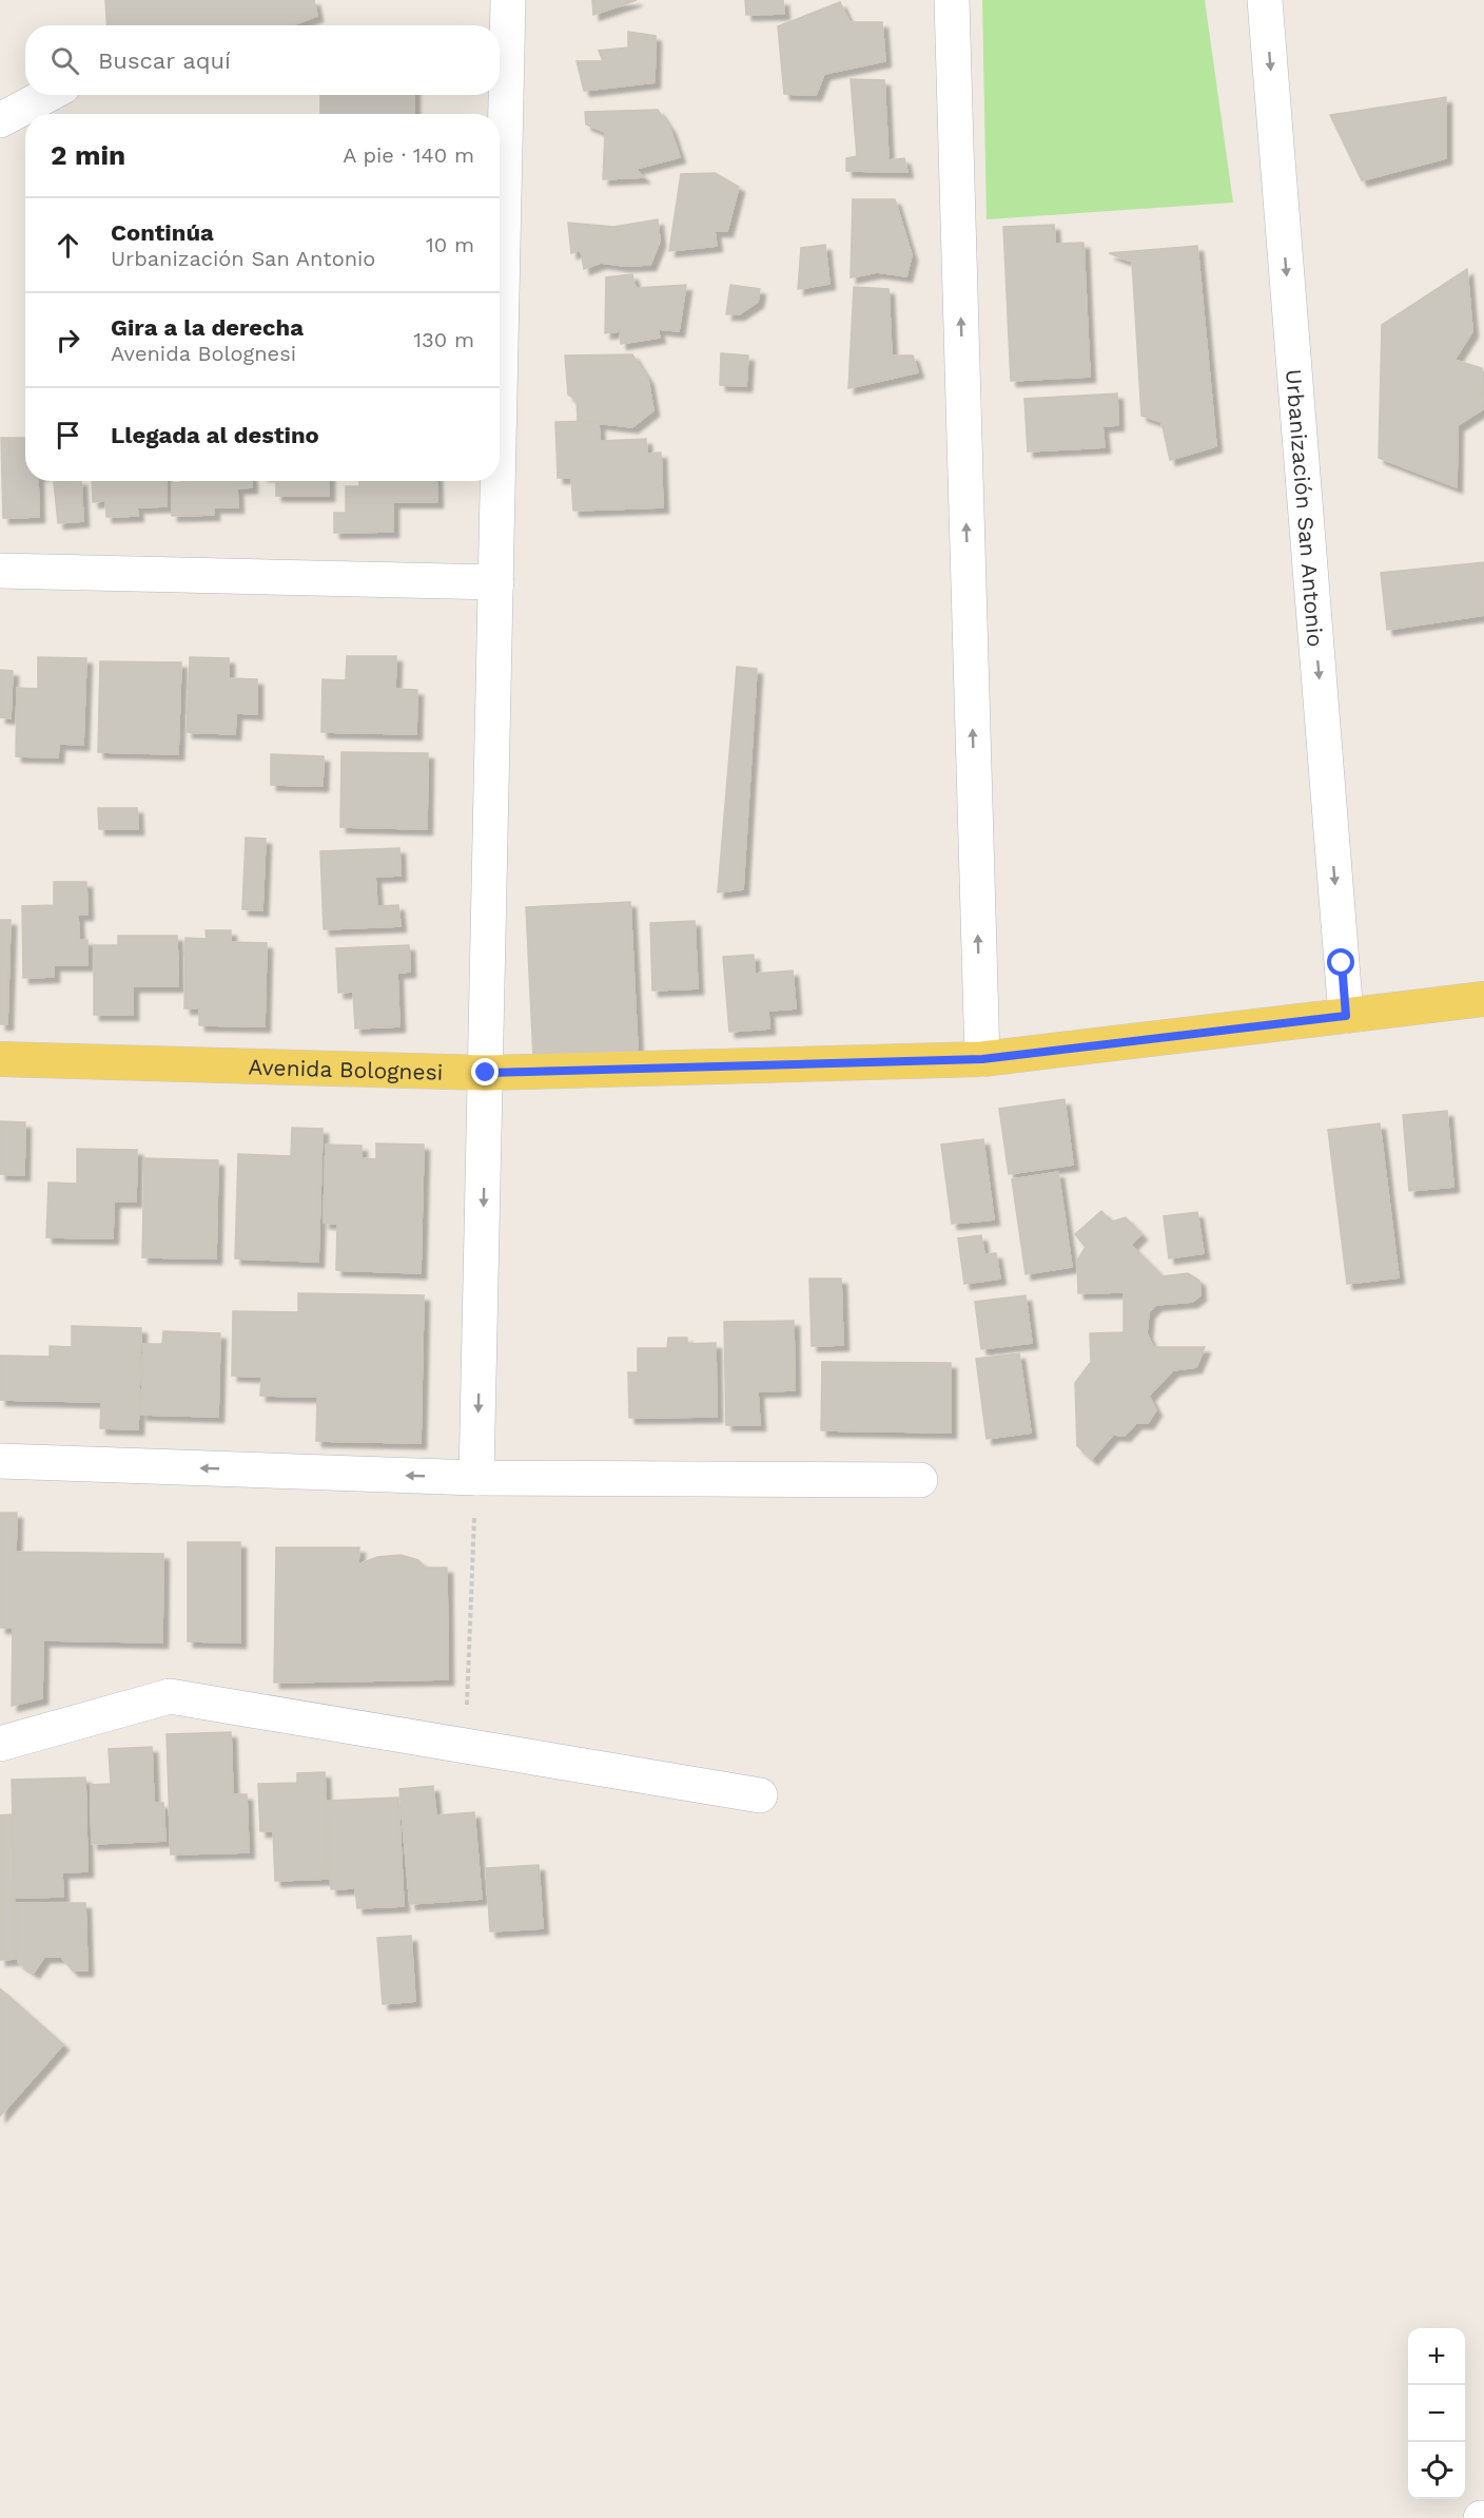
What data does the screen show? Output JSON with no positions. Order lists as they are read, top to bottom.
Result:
{
  "streets": {
    "main road": ["Avenida Bolognesi"],
    "street": ["Urbanización San Antonio"]
  },
  "crossings": [
    ["Urbanización San Antonio", "Avenida Bolognesi"]
  ],
  "one_way": ["Urbanización San Antonio"],
  "page": {
    "search": "Buscar aquí",
    "heading": ["2 min", "A pie · 140 m"],
    "list": [
      ["Continúa", "Urbanización San Antonio", "10 m"],
      ["Gira a la derecha", "Avenida Bolognesi", "130 m"],
      "Llegada al destino"
    ],
    "map_buttons": ["+", "−"]
  }
}
